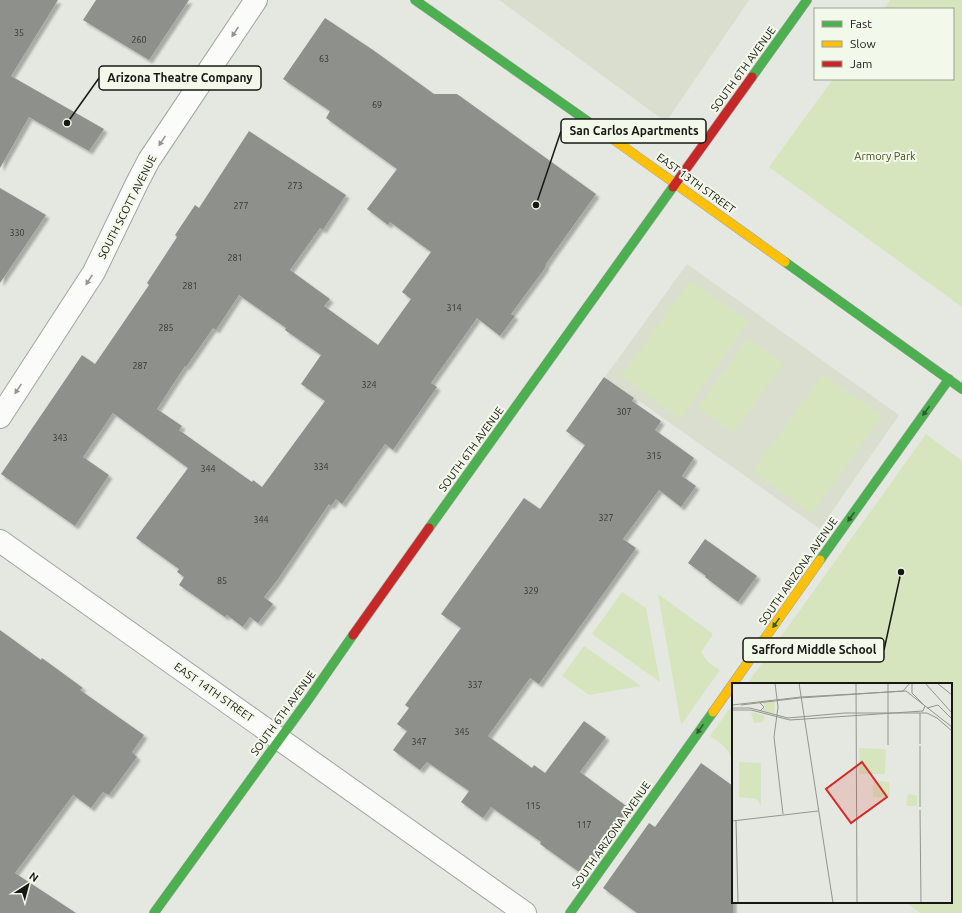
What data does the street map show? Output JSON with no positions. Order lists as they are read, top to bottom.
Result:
{
  "streets": {
    "street": [
      "SOUTH 6TH AVENUE",
      "EAST 13TH STREET",
      "SOUTH SCOTT AVENUE",
      "SOUTH ARIZONA AVENUE",
      "EAST 14TH STREET"
    ]
  },
  "crossings": [
    ["SOUTH 6TH AVENUE", "EAST 13TH STREET"],
    ["SOUTH 6TH AVENUE", "EAST 14TH STREET"],
    ["EAST 13TH STREET", "SOUTH ARIZONA AVENUE"]
  ],
  "one_way": ["SOUTH SCOTT AVENUE", "SOUTH ARIZONA AVENUE"],
  "parks": ["Armory Park"],
  "places": ["Arizona Theatre Company", "San Carlos Apartments", "Safford Middle School"],
  "house_numbers": [
    "35",
    "260",
    "63",
    "69",
    "273",
    "277",
    "330",
    "281",
    "281",
    "314",
    "285",
    "287",
    "324",
    "307",
    "343",
    "315",
    "334",
    "344",
    "327",
    "344",
    "85",
    "329",
    "337",
    "345",
    "347",
    "115",
    "117"
  ],
  "legend": ["Fast", "Slow", "Jam"],
  "north": "top right"
}
